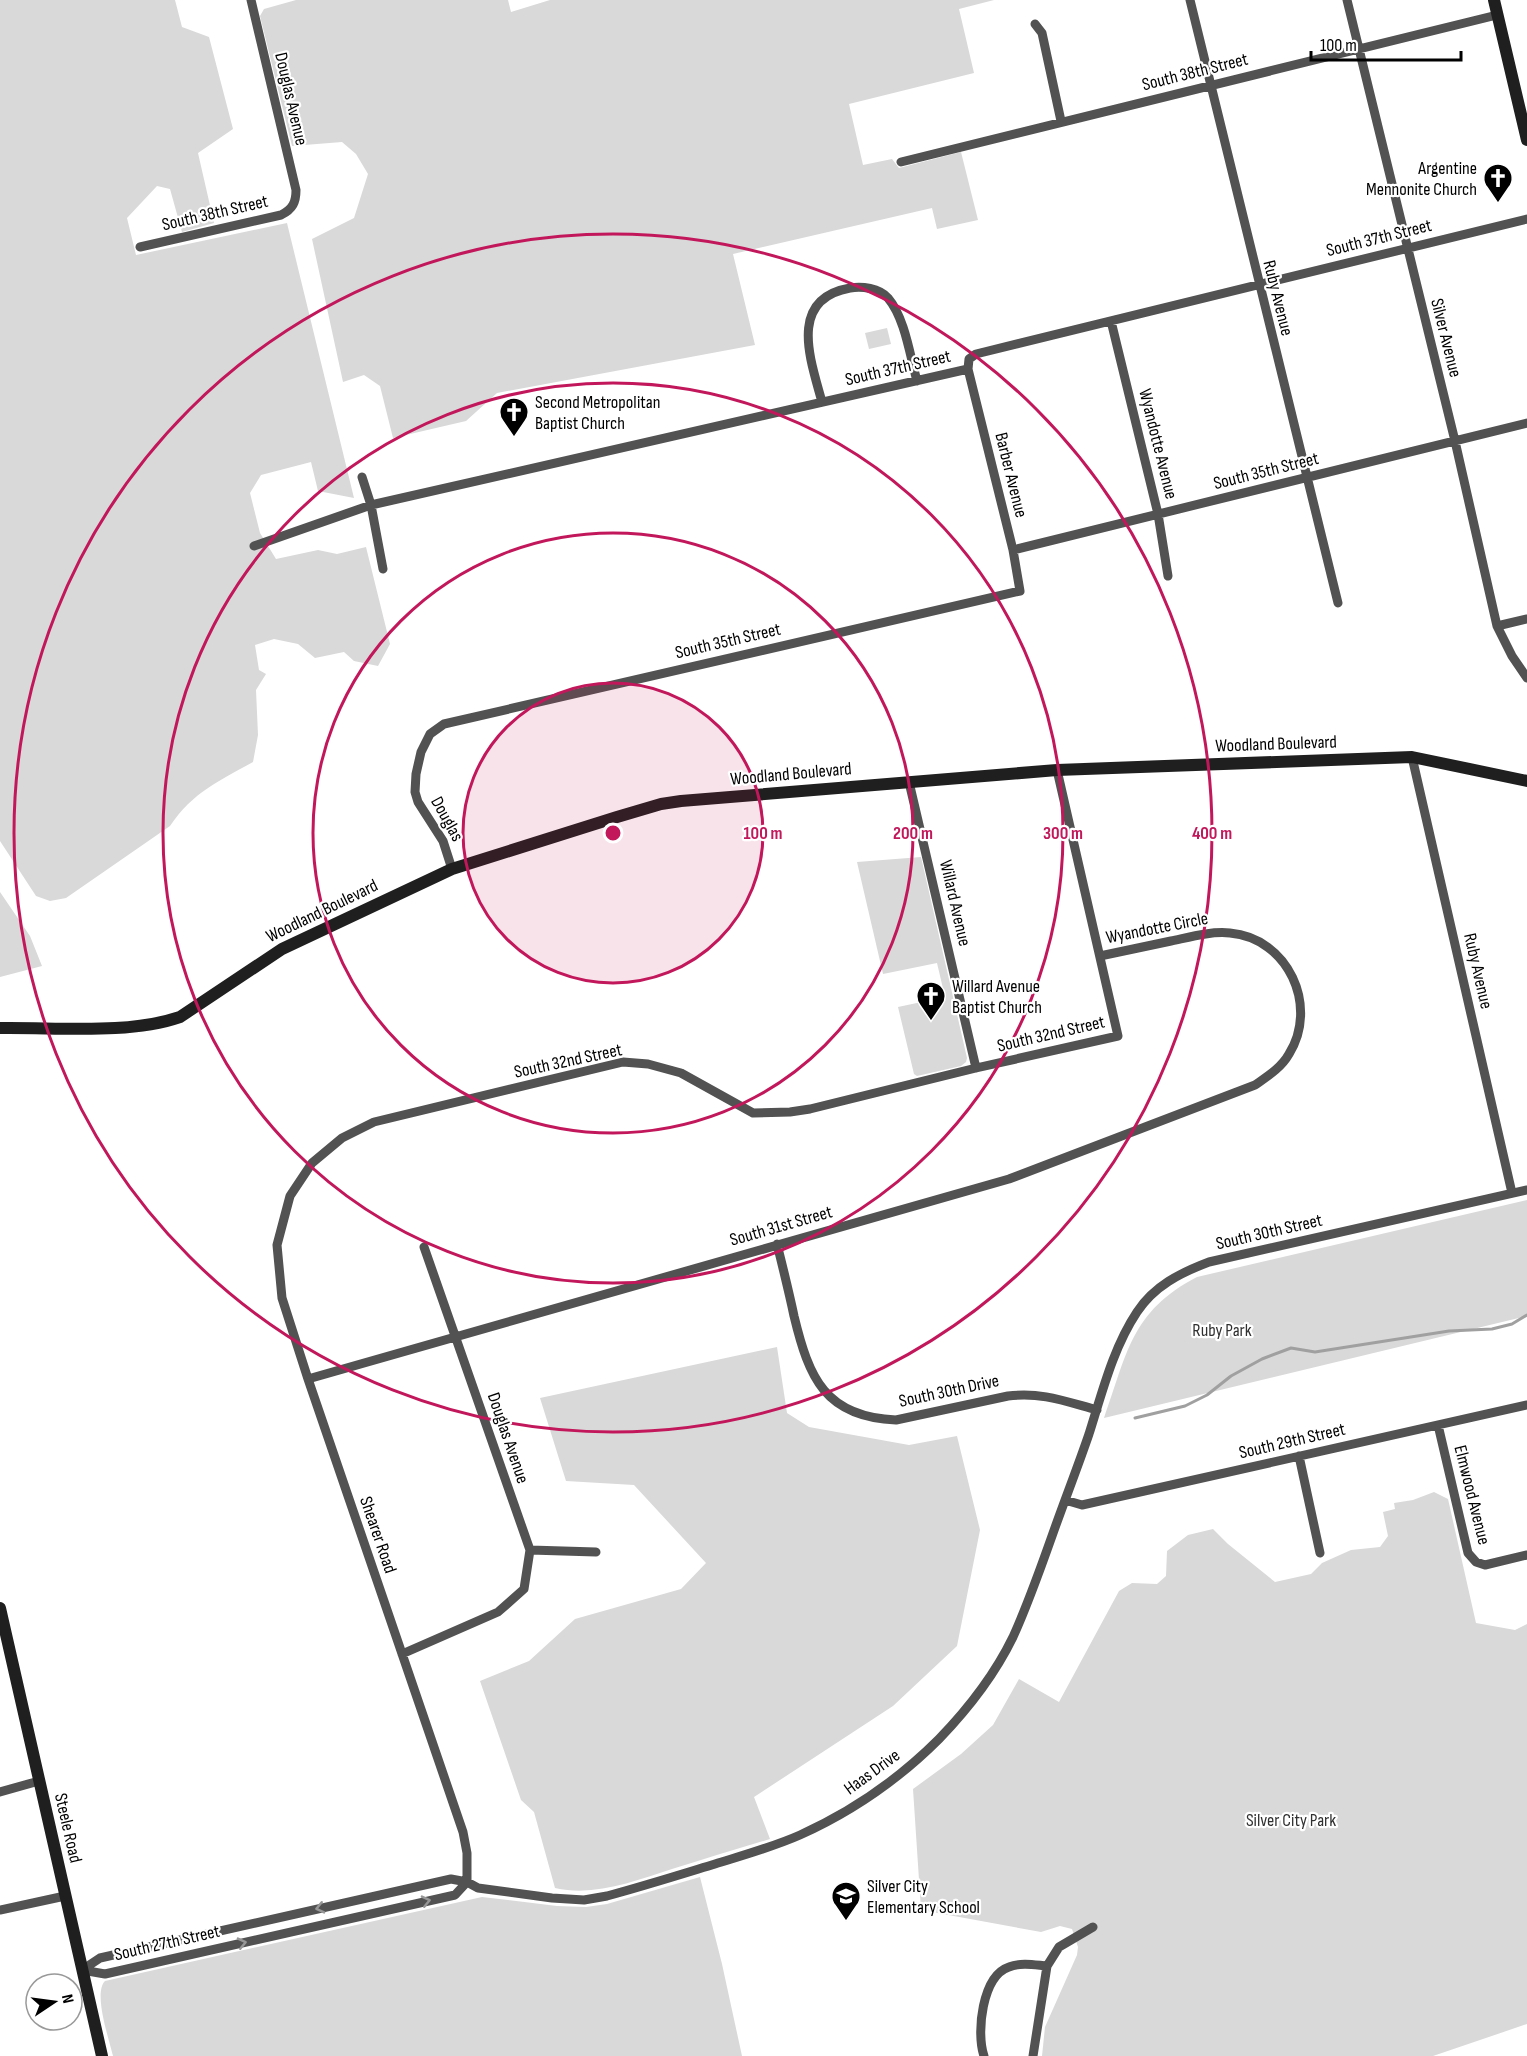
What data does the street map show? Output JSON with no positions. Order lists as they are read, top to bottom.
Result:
{
  "streets": {
    "street": [
      "South 38th Street",
      "Douglas Avenue",
      "South 37th Street",
      "Ruby Avenue",
      "Silver Avenue",
      "Wyandotte Avenue",
      "South 35th Street",
      "Barber Avenue",
      "Woodland Boulevard",
      "Douglas",
      "Willard Avenue",
      "Wyandotte Circle",
      "South 32nd Street",
      "South 31st Street",
      "South 30th Street",
      "South 30th Drive",
      "South 29th Street",
      "Elmwood Avenue",
      "Shearer Road",
      "Haas Drive",
      "Steele Road",
      "South 27th Street"
    ]
  },
  "crossings": [
    ["South 38th Street", "Douglas Avenue"],
    ["South 38th Street", "Ruby Avenue"],
    ["South 38th Street", "Silver Avenue"],
    ["Douglas Avenue", "South 31st Street"],
    ["South 37th Street", "Ruby Avenue"],
    ["South 37th Street", "Silver Avenue"],
    ["South 37th Street", "Wyandotte Avenue"],
    ["South 37th Street", "Barber Avenue"],
    ["Ruby Avenue", "South 35th Street"],
    ["Ruby Avenue", "Woodland Boulevard"],
    ["Ruby Avenue", "South 30th Street"],
    ["Silver Avenue", "South 35th Street"],
    ["Wyandotte Avenue", "South 35th Street"],
    ["South 35th Street", "Barber Avenue"],
    ["South 35th Street", "Douglas"],
    ["Woodland Boulevard", "Douglas"],
    ["Woodland Boulevard", "Willard Avenue"],
    ["Willard Avenue", "South 32nd Street"],
    ["Wyandotte Circle", "South 32nd Street"],
    ["Wyandotte Circle", "South 31st Street"],
    ["South 32nd Street", "Shearer Road"],
    ["South 31st Street", "South 30th Drive"],
    ["South 31st Street", "Shearer Road"],
    ["South 30th Street", "South 30th Drive"],
    ["South 30th Street", "Haas Drive"],
    ["South 30th Drive", "Haas Drive"],
    ["South 29th Street", "Elmwood Avenue"],
    ["South 29th Street", "Haas Drive"],
    ["Shearer Road", "Haas Drive"],
    ["Shearer Road", "South 27th Street"],
    ["Haas Drive", "South 27th Street"],
    ["Steele Road", "South 27th Street"]
  ],
  "parks": ["Ruby Park", "Silver City Park"],
  "places": {
    "church": ["Argentine Mennonite Church", "Second Metropolitan Baptist Church", "Willard Avenue Baptist Church"],
    "school or university": ["Silver City Elementary School"]
  },
  "scale_bar": "100 m",
  "north": "right",
  "rings": [
    "100 m",
    "200 m",
    "300 m",
    "400 m"
  ]
}
